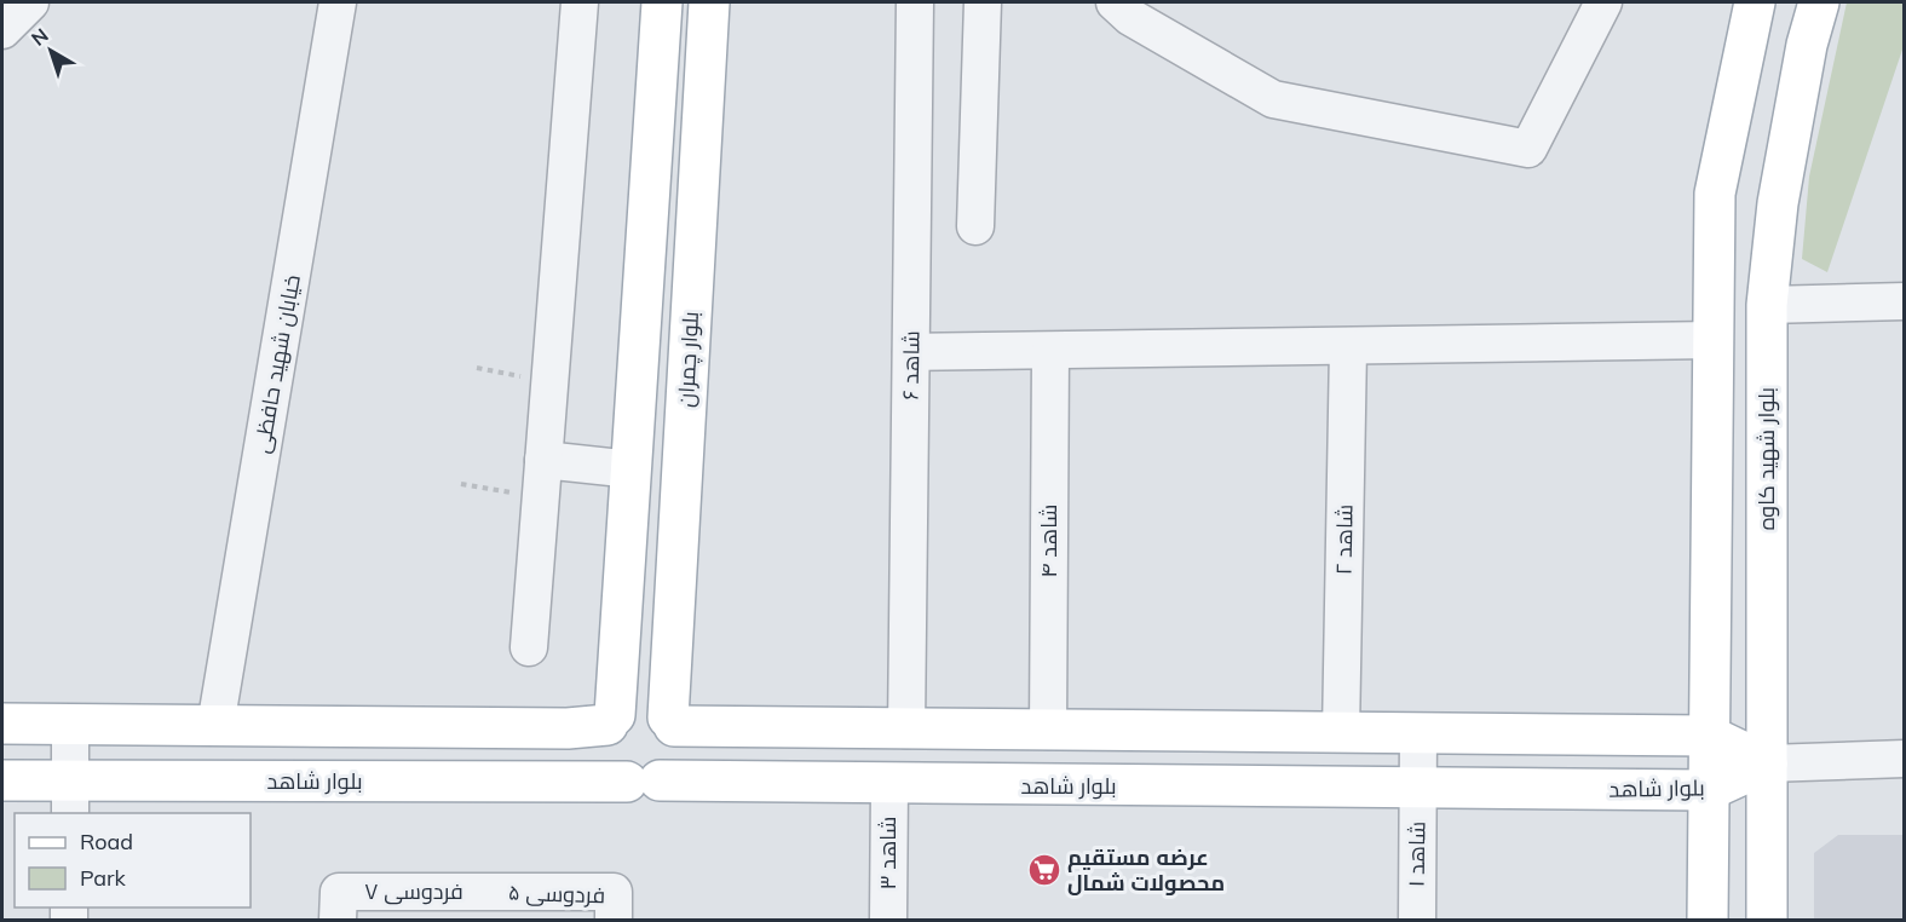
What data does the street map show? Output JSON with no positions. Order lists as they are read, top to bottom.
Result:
{
  "streets": {
    "main road": ["بلوار چمران", "بلوار شهید کاوه", "بلوار شاهد"],
    "street": [
      "خیابان شهید حافظی",
      "شاهد ۶",
      "شاهد ۲",
      "شاهد ۴",
      "شاهد ۳",
      "شاهد ۱",
      "فردوسی ۷",
      "فردوسی ۵"
    ]
  },
  "crossings": [
    ["بلوار چمران", "بلوار شاهد"],
    ["بلوار شهید کاوه", "بلوار شاهد"],
    ["بلوار شاهد", "شاهد ۳"],
    ["بلوار شاهد", "شاهد ۱"],
    ["فردوسی ۷", "فردوسی ۵"]
  ],
  "places": {
    "supermarket": ["عرضه مستقیم محصولات شمال"]
  },
  "legend": ["Road", "Park"],
  "north": "top left"
}
